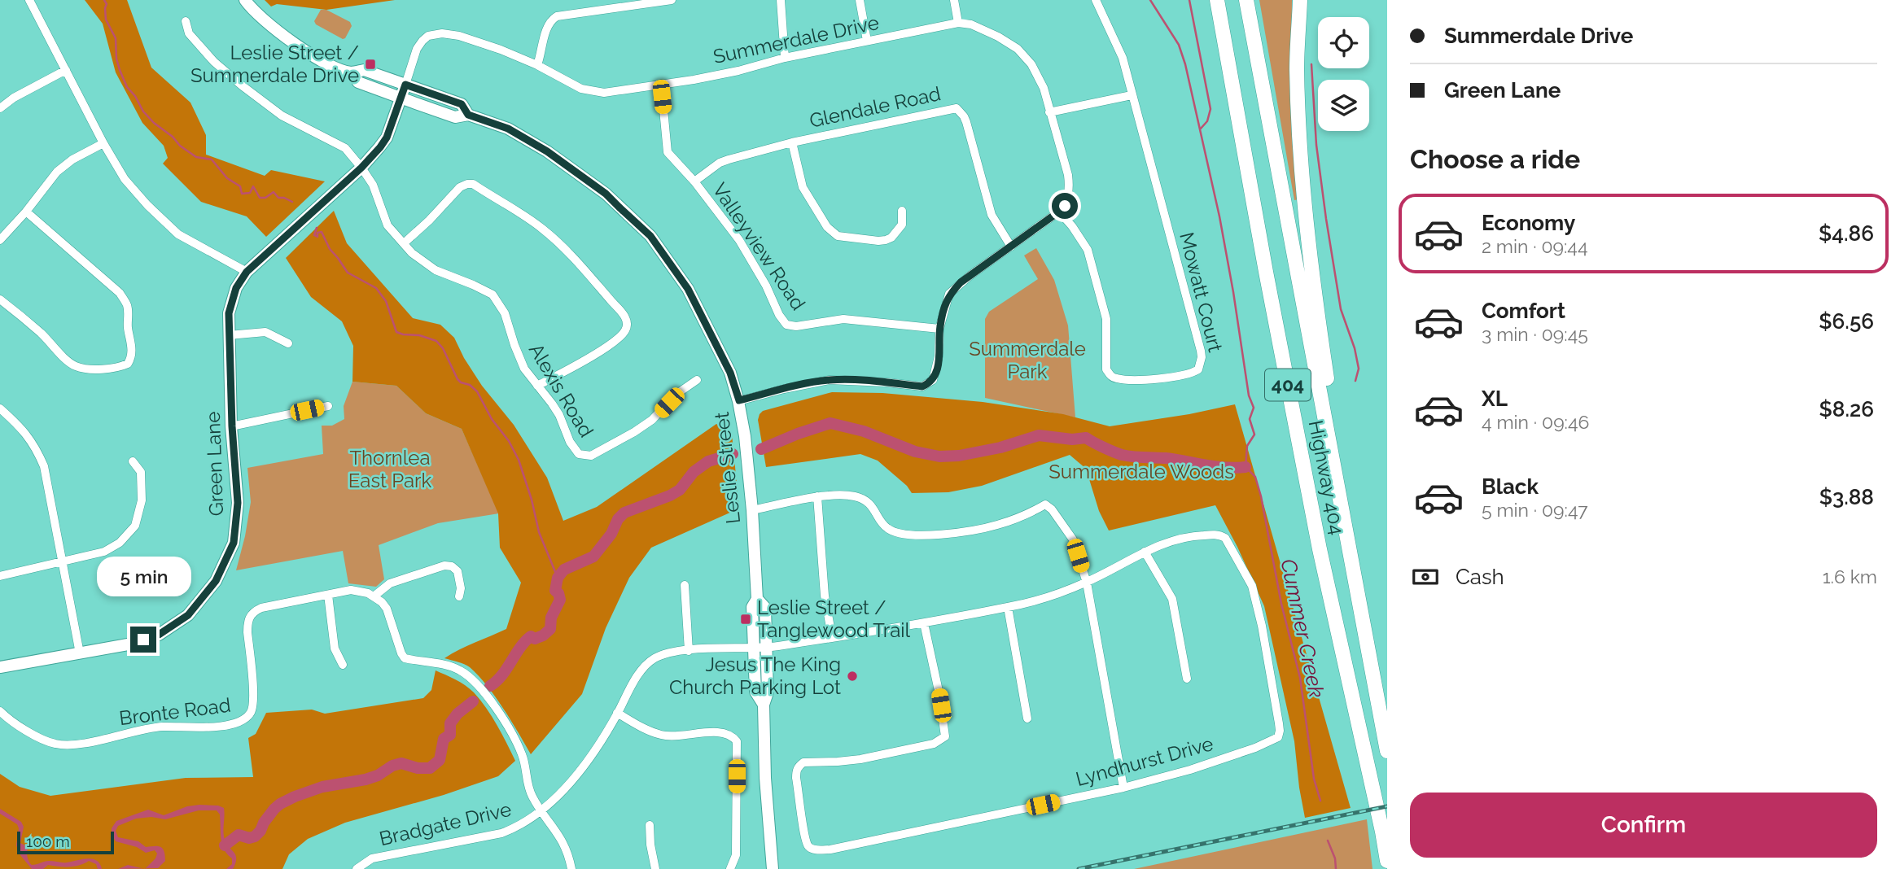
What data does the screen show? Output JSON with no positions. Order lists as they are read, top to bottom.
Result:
{
  "streets": {
    "highway": ["404", "Highway 404"],
    "main road": ["Green Lane", "Leslie Street"],
    "street": [
      "Summerdale Drive",
      "Glendale Road",
      "Valleyview Road",
      "Mowatt Court",
      "Alexis Road",
      "Bronte Road",
      "Lyndhurst Drive",
      "Bradgate Drive"
    ]
  },
  "crossings": [
    ["Summerdale Drive", "Valleyview Road"],
    ["Summerdale Drive", "Mowatt Court"],
    ["Summerdale Drive", "Green Lane"],
    ["Summerdale Drive", "Leslie Street"],
    ["Glendale Road", "Valleyview Road"],
    ["Alexis Road", "Green Lane"],
    ["Green Lane", "Leslie Street"],
    ["Leslie Street", "Lyndhurst Drive"],
    ["Lyndhurst Drive", "Bradgate Drive"]
  ],
  "water": ["Cummer Creek"],
  "parks": ["Summerdale Park", "Thornlea East Park", "Summerdale Woods"],
  "places": {
    "transit": ["Leslie Street / Summerdale Drive", "Leslie Street / Tanglewood Trail"],
    "other": ["Jesus The King Church Parking Lot"]
  },
  "scale_bar": "100 m",
  "page": {
    "banner": ["Summerdale Drive", "Green Lane"],
    "heading": "Choose a ride",
    "list": [
      {
        "name": "Economy",
        "note": "2 min · 09:44",
        "value": "$4.86"
      },
      {
        "name": "Comfort",
        "note": "3 min · 09:45",
        "value": "$6.56"
      },
      {
        "name": "XL",
        "note": "4 min · 09:46",
        "value": "$8.26"
      },
      {
        "name": "Black",
        "note": "5 min · 09:47",
        "value": "$3.88"
      }
    ],
    "pay": ["Cash", "1.6 km"],
    "bubble": "5 min",
    "buttons": "Confirm",
    "scale": "100 m"
  }
}
